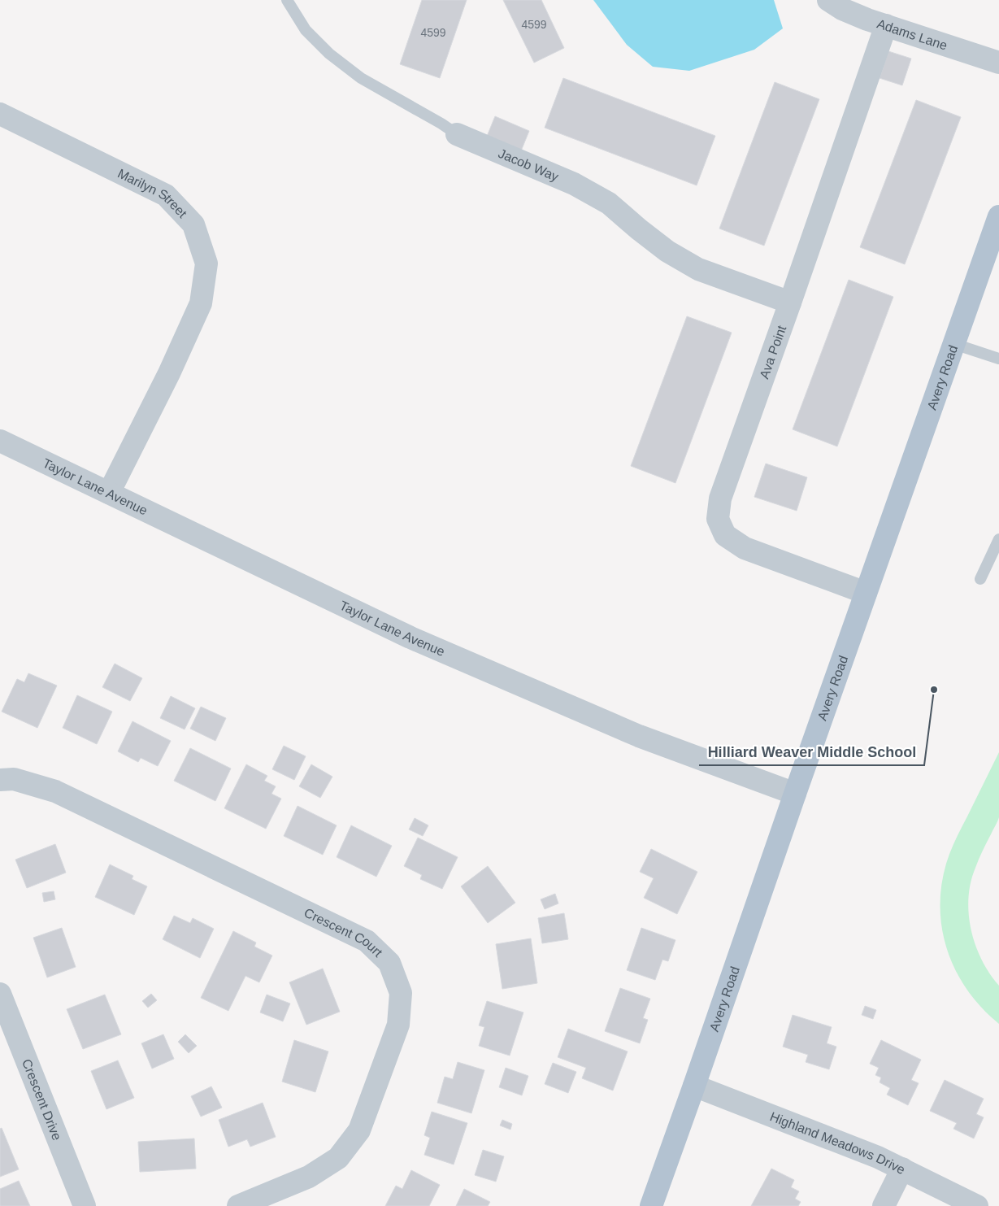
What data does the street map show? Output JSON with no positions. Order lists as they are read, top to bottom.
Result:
{
  "streets": {
    "main road": ["Avery Road"],
    "street": [
      "Adams Lane",
      "Jacob Way",
      "Marilyn Street",
      "Ava Point",
      "Taylor Lane Avenue",
      "Crescent Court",
      "Crescent Drive",
      "Highland Meadows Drive"
    ]
  },
  "crossings": [
    ["Adams Lane", "Ava Point"],
    ["Jacob Way", "Ava Point"],
    ["Marilyn Street", "Taylor Lane Avenue"],
    ["Ava Point", "Avery Road"],
    ["Avery Road", "Taylor Lane Avenue"],
    ["Avery Road", "Highland Meadows Drive"]
  ],
  "places": ["Hilliard Weaver Middle School"],
  "house_numbers": ["4599", "4599"]
}
